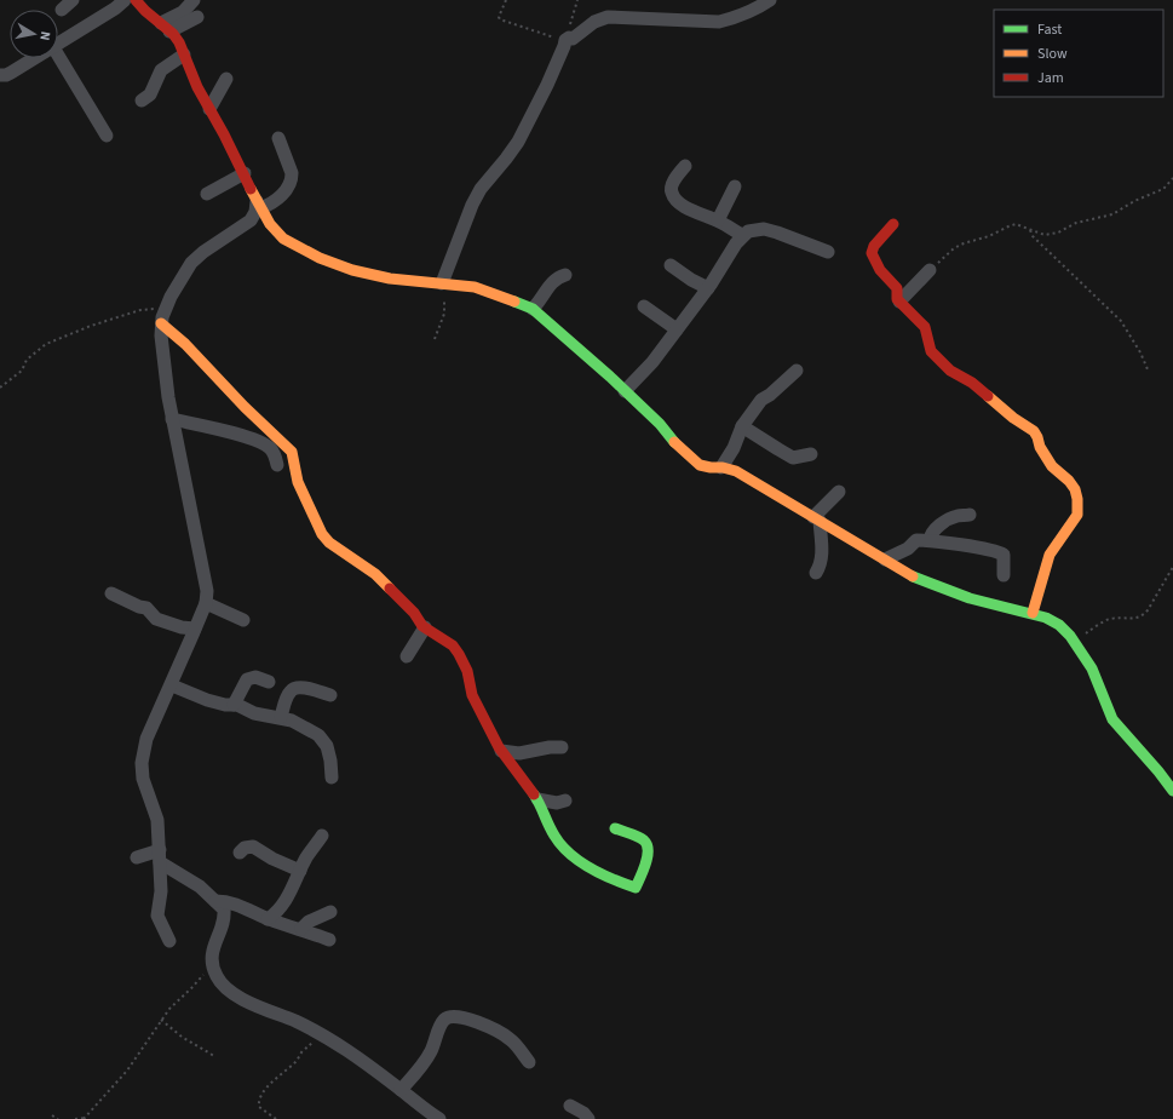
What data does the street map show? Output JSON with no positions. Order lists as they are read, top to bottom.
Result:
{
  "legend": ["Fast", "Slow", "Jam"],
  "north": "right"
}
